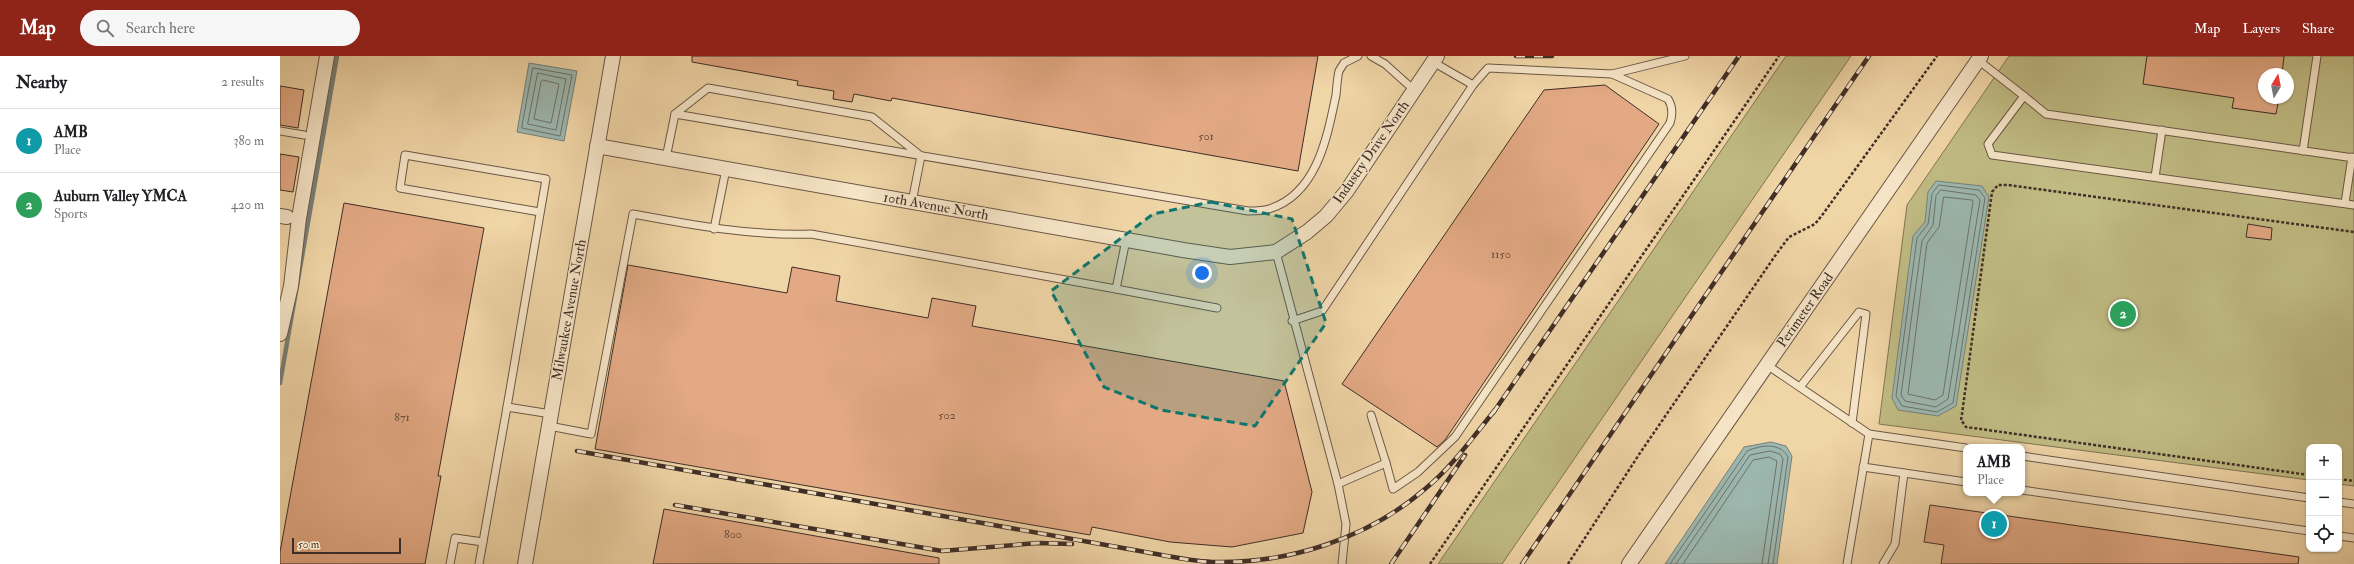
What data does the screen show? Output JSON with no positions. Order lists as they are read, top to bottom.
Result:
{
  "streets": {
    "street": [
      "Industry Drive North",
      "10th Avenue North",
      "Milwaukee Avenue North",
      "Perimeter Road"
    ]
  },
  "crossings": [
    ["Industry Drive North", "10th Avenue North"],
    ["10th Avenue North", "Milwaukee Avenue North"]
  ],
  "house_numbers": [
    "501",
    "1150",
    "502",
    "871",
    "800"
  ],
  "scale_bar": "50 m",
  "north": "top",
  "page": {
    "header": "Map",
    "search": "Search here",
    "nav": ["Map", "Layers", "Share"],
    "heading": ["Nearby", "2 results"],
    "list": [
      {
        "mark": "1",
        "name": "AMB",
        "note": "Place",
        "value": "380 m"
      },
      {
        "mark": "2",
        "name": "Auburn Valley YMCA",
        "note": "Sports",
        "value": "420 m"
      }
    ],
    "pins": ["2", "1"],
    "map_buttons": ["+", "−"],
    "popup": ["AMB", "Place"],
    "scale": "50 m"
  }
}
